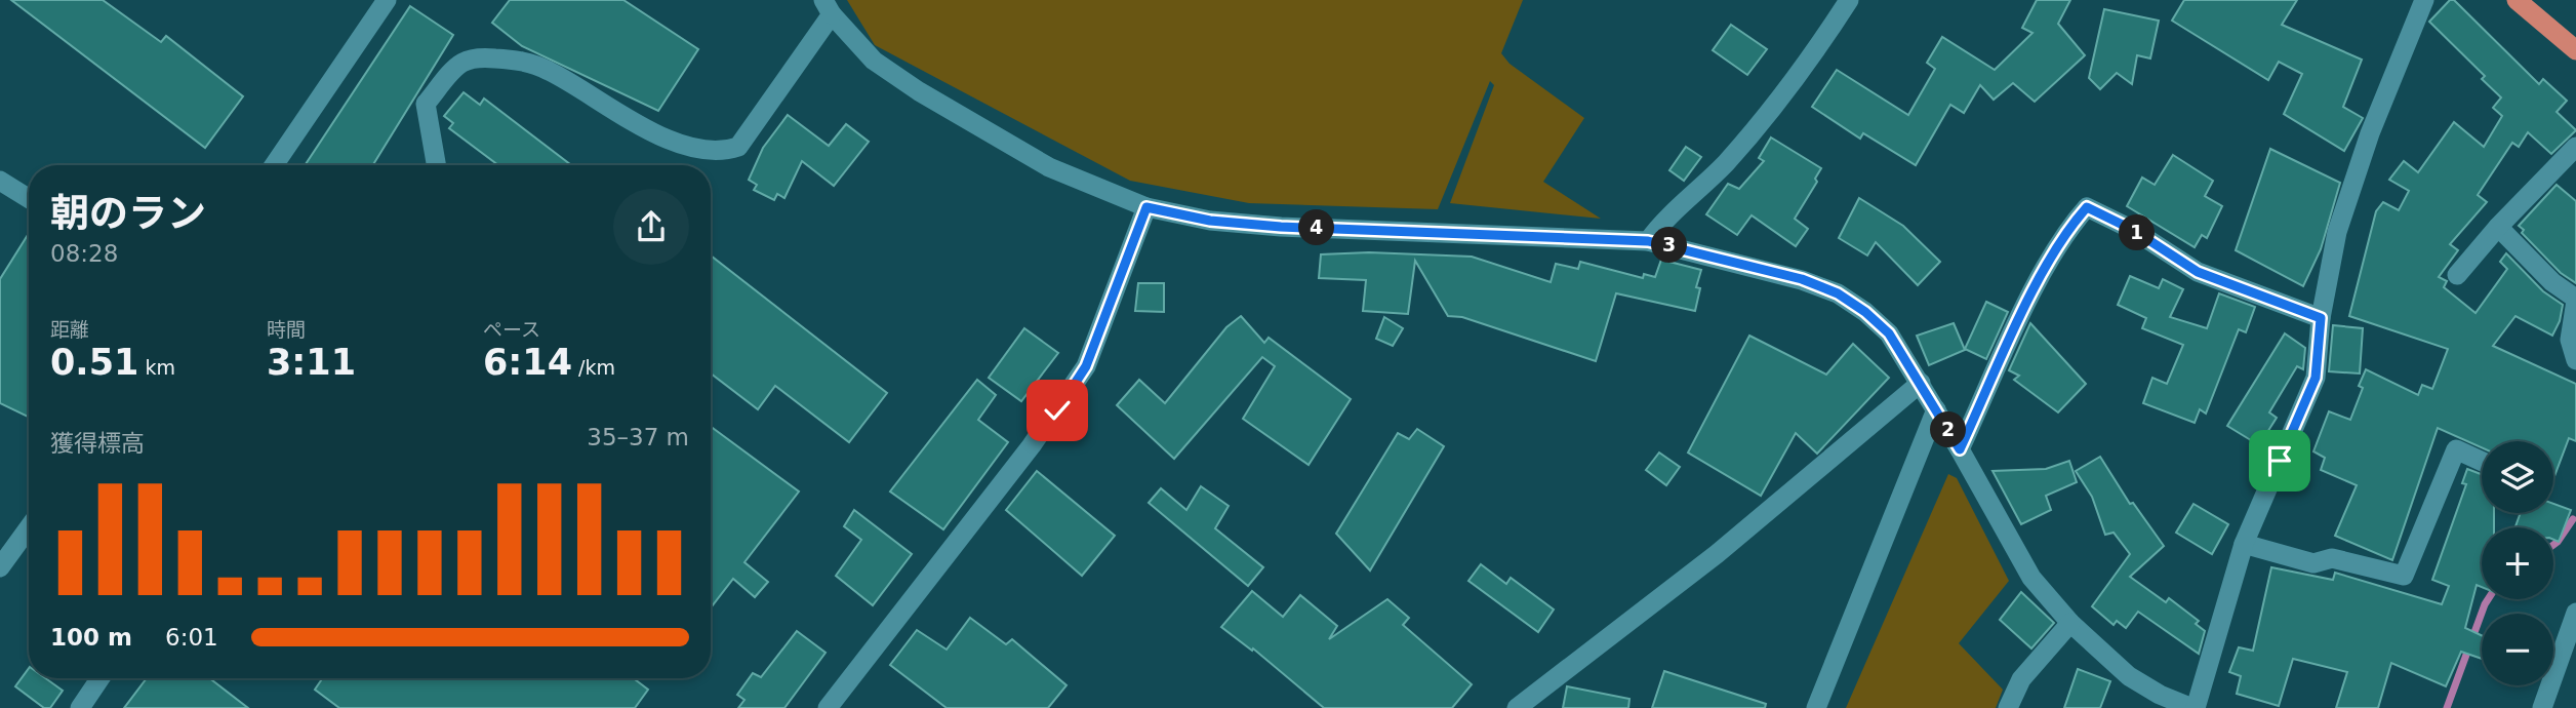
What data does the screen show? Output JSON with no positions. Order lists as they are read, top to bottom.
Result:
{
  "page": {
    "heading": ["朝のラン", "08:28"],
    "pins": [
      "4",
      "1",
      "3",
      "2"
    ],
    "stats": [
      ["距離", "0.51 km"],
      ["時間", "3:11"],
      ["ペース", "6:14 /km"]
    ],
    "chart": ["獲得標高", "35–37 m"],
    "map_buttons": ["+", "−"],
    "list": [
      {
        "name": "100 m",
        "note": "6:01"
      }
    ]
  }
}
